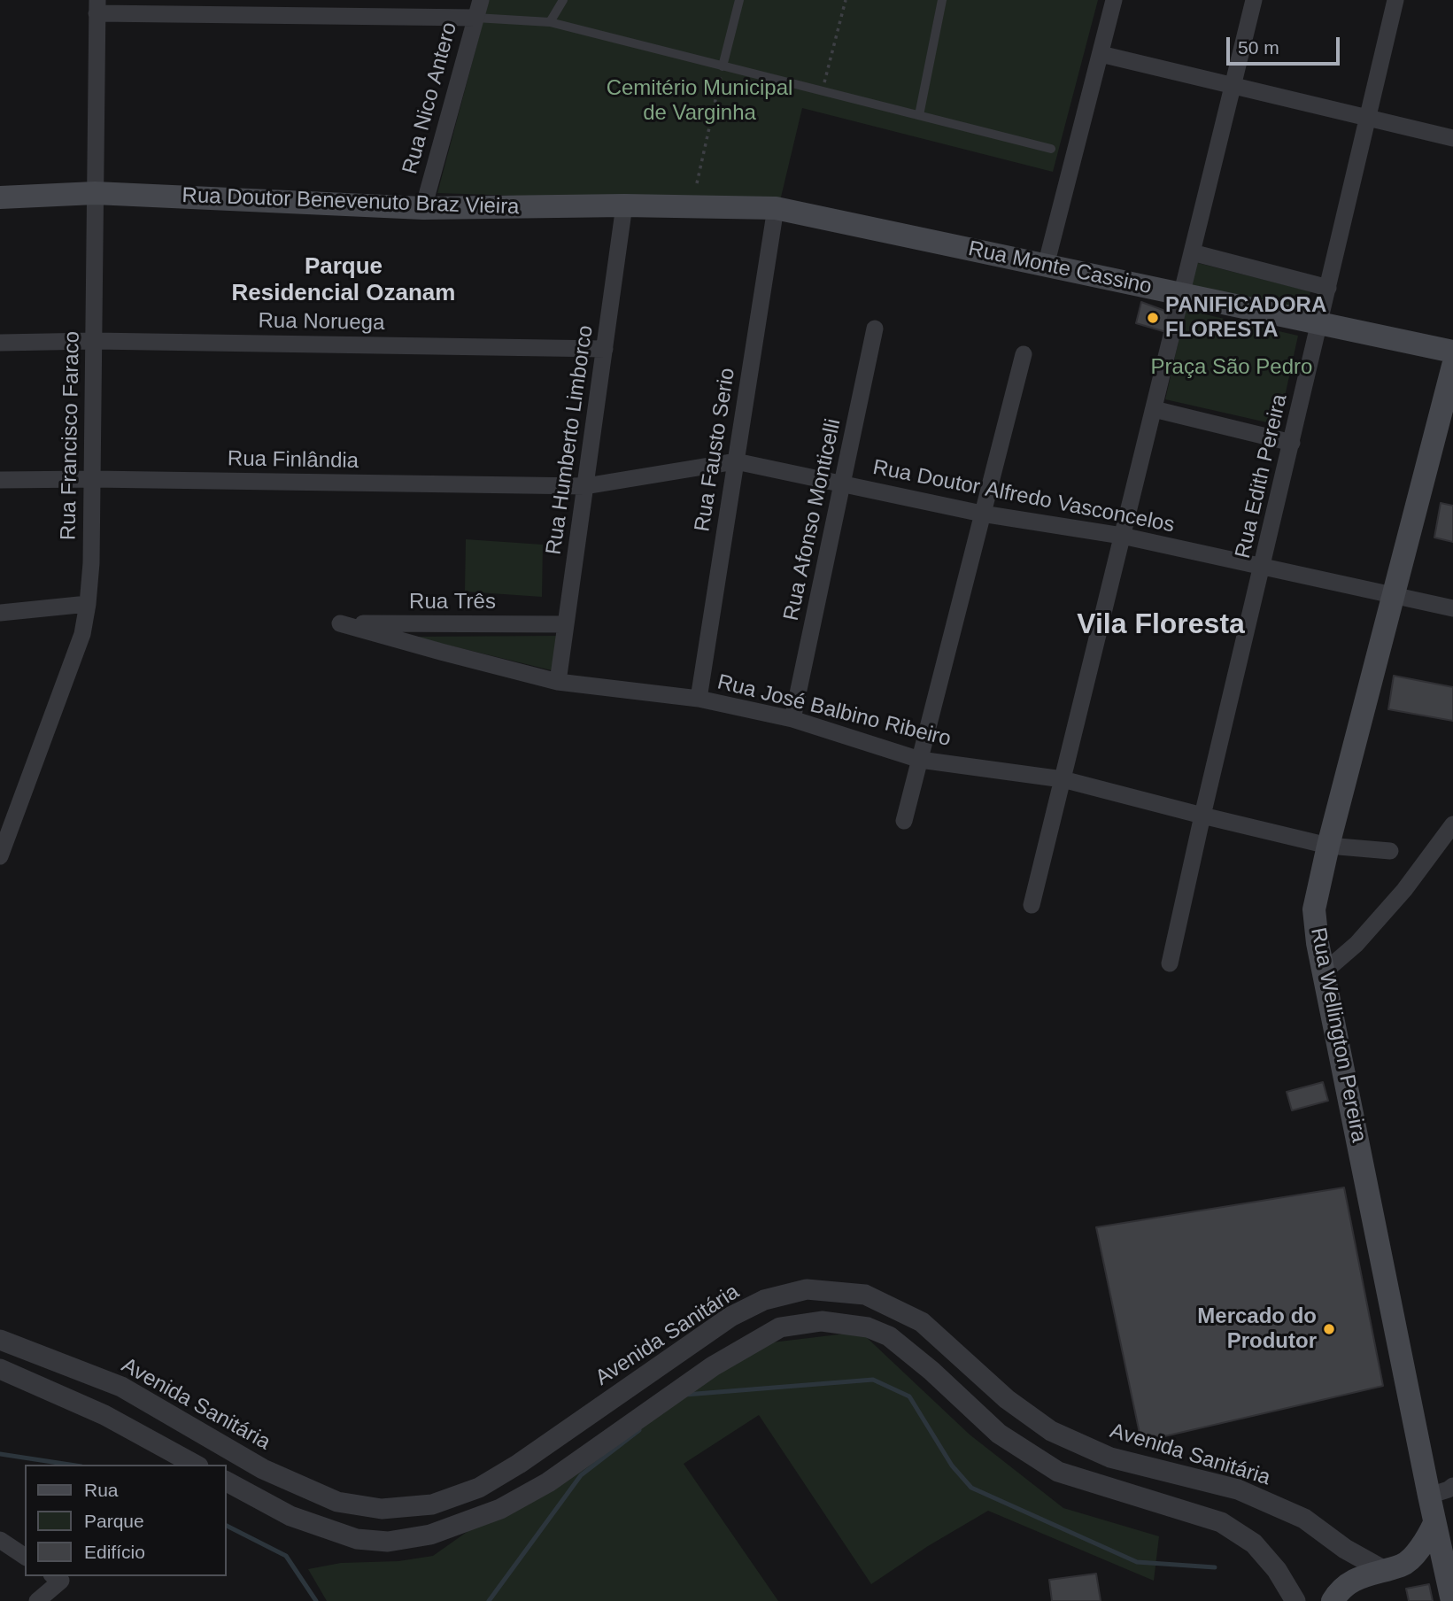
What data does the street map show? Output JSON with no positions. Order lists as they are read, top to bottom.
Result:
{
  "streets": {
    "main road": ["Rua Doutor Benevenuto Braz Vieira", "Rua Monte Cassino", "Rua Wellington Pereira"],
    "street": [
      "Rua Nico Antero",
      "Rua Noruega",
      "Rua Francisco Faraco",
      "Rua Humberto Limborco",
      "Rua Fausto Serio",
      "Rua Finlândia",
      "Rua Edith Pereira",
      "Rua Doutor Alfredo Vasconcelos",
      "Rua Afonso Monticelli",
      "Rua Três",
      "Rua José Balbino Ribeiro",
      "Avenida Sanitária"
    ]
  },
  "crossings": [
    ["Rua Nico Antero", "Rua Doutor Benevenuto Braz Vieira"],
    ["Rua Doutor Benevenuto Braz Vieira", "Rua Monte Cassino"],
    ["Rua Doutor Benevenuto Braz Vieira", "Rua Francisco Faraco"],
    ["Rua Doutor Benevenuto Braz Vieira", "Rua Humberto Limborco"],
    ["Rua Doutor Benevenuto Braz Vieira", "Rua Fausto Serio"],
    ["Rua Monte Cassino", "Rua Fausto Serio"],
    ["Rua Monte Cassino", "Rua Edith Pereira"],
    ["Rua Noruega", "Rua Francisco Faraco"],
    ["Rua Noruega", "Rua Humberto Limborco"],
    ["Rua Francisco Faraco", "Rua Finlândia"],
    ["Rua Humberto Limborco", "Rua Finlândia"],
    ["Rua Humberto Limborco", "Rua Doutor Alfredo Vasconcelos"],
    ["Rua Humberto Limborco", "Rua Três"],
    ["Rua Humberto Limborco", "Rua José Balbino Ribeiro"],
    ["Rua Fausto Serio", "Rua Doutor Alfredo Vasconcelos"],
    ["Rua Fausto Serio", "Rua José Balbino Ribeiro"],
    ["Rua Finlândia", "Rua Doutor Alfredo Vasconcelos"],
    ["Rua Edith Pereira", "Rua Doutor Alfredo Vasconcelos"],
    ["Rua Edith Pereira", "Rua José Balbino Ribeiro"],
    ["Rua Doutor Alfredo Vasconcelos", "Rua Afonso Monticelli"],
    ["Rua Doutor Alfredo Vasconcelos", "Rua Wellington Pereira"],
    ["Rua Afonso Monticelli", "Rua José Balbino Ribeiro"],
    ["Rua Três", "Rua José Balbino Ribeiro"],
    ["Rua José Balbino Ribeiro", "Rua Wellington Pereira"]
  ],
  "districts": ["Parque Residencial Ozanam", "Vila Floresta"],
  "parks": ["Cemitério Municipal de Varginha", "Praça São Pedro"],
  "places": ["PANIFICADORA FLORESTA", "Mercado do Produtor"],
  "legend": ["Rua", "Parque", "Edifício"],
  "scale_bar": "50 m"
}
